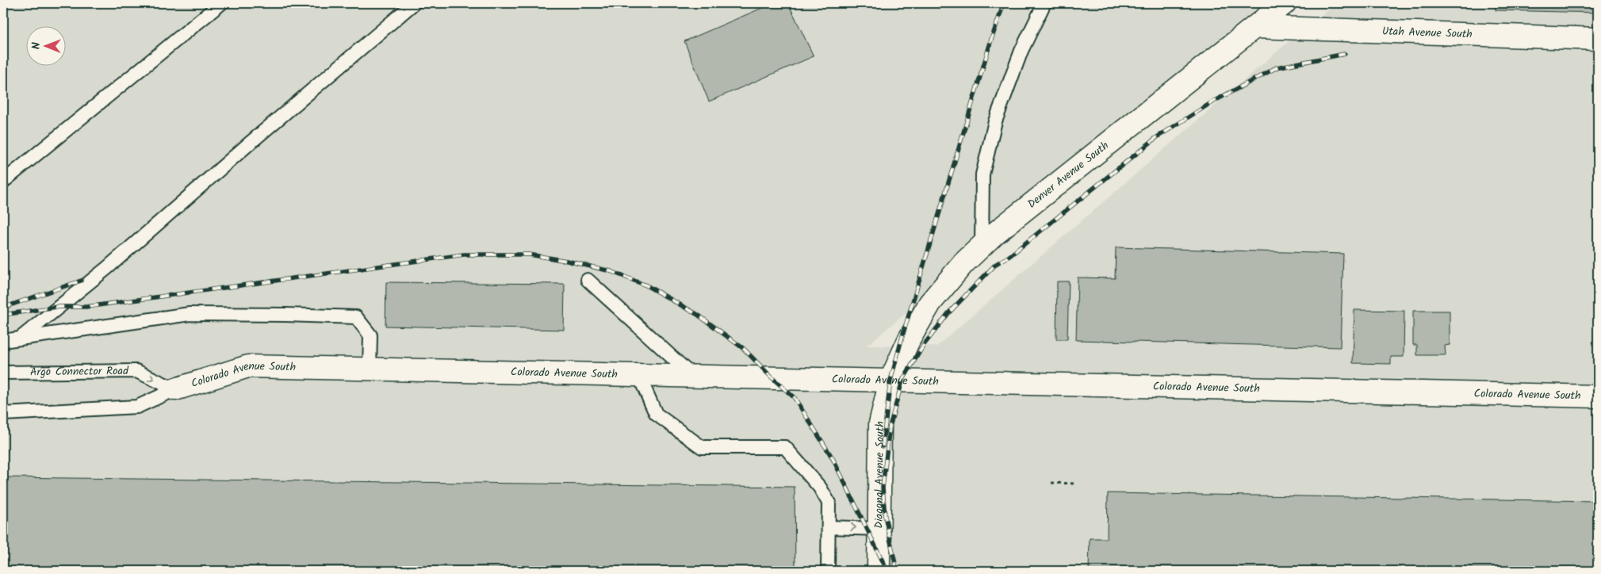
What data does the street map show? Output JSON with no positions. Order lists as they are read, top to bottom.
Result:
{
  "streets": {
    "street": [
      "Utah Avenue South",
      "Denver Avenue South",
      "Colorado Avenue South",
      "Diagonal Avenue South"
    ],
    "lane": ["Argo Connector Road"]
  },
  "crossings": [
    ["Utah Avenue South", "Denver Avenue South"],
    ["Denver Avenue South", "Colorado Avenue South"],
    ["Denver Avenue South", "Diagonal Avenue South"],
    ["Argo Connector Road", "Colorado Avenue South"],
    ["Colorado Avenue South", "Diagonal Avenue South"]
  ],
  "north": "left"
}
